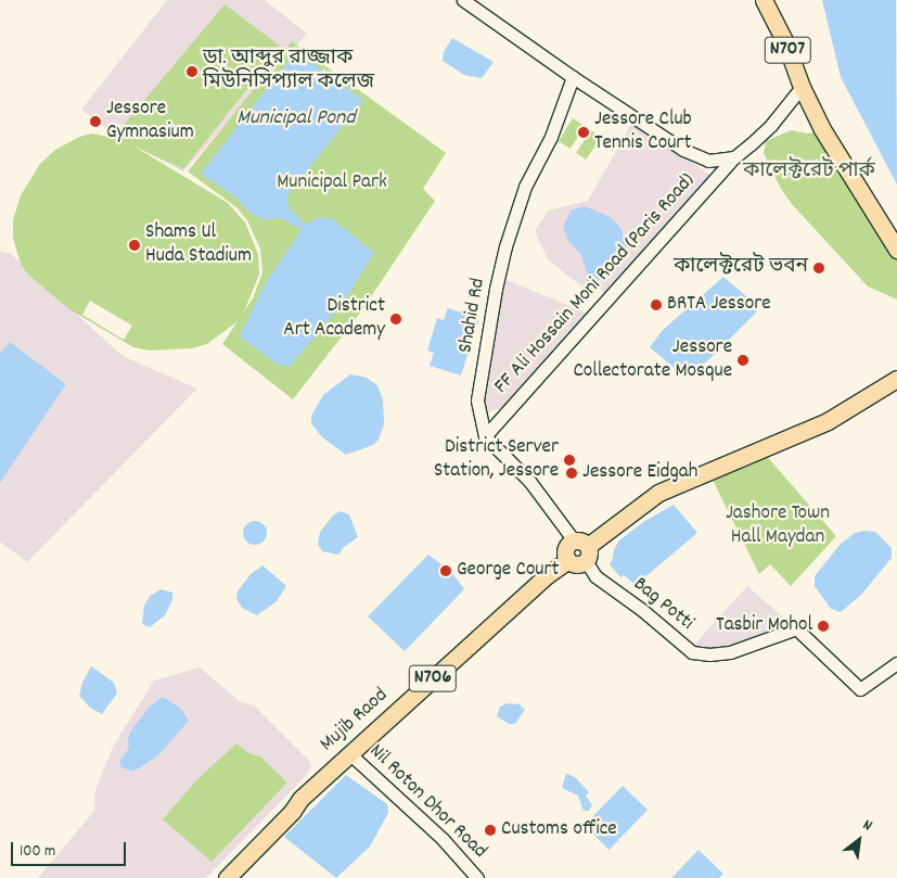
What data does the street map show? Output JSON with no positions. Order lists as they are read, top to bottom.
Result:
{
  "streets": {
    "highway": ["N707", "N706", "Mujib Raod"],
    "street": [
      "FF Ali Hossain Moni Road (Paris Road)",
      "Shahid Rd",
      "Bag Potti",
      "Nil Roton Dhor Road"
    ]
  },
  "crossings": [
    ["N707", "FF Ali Hossain Moni Road (Paris Road)"],
    ["FF Ali Hossain Moni Road (Paris Road)", "Shahid Rd"],
    ["Bag Potti", "Mujib Raod"],
    ["N706", "Mujib Raod"],
    ["Mujib Raod", "Nil Roton Dhor Road"]
  ],
  "water": ["Municipal Pond"],
  "parks": ["কালেক্টরেট পার্ক", "Municipal Park", "Jashore Town Hall Maydan"],
  "places": [
    "ডা. আব্দুর রাজ্জাক মিউনিসিপ্যাল কলেজ",
    "Jessore Gymnasium",
    "Jessore Club Tennis Court",
    "Shams Ul Huda Stadium",
    "কালেক্টরেট ভবন",
    "BRTA Jessore",
    "District Art Academy",
    "Jessore Collectorate Mosque",
    "District Server Station, Jessore",
    "Jessore Eidgah",
    "George Court",
    "Tasbir Mohol",
    "Customs office"
  ],
  "scale_bar": "100 m",
  "north": "top right"
}
